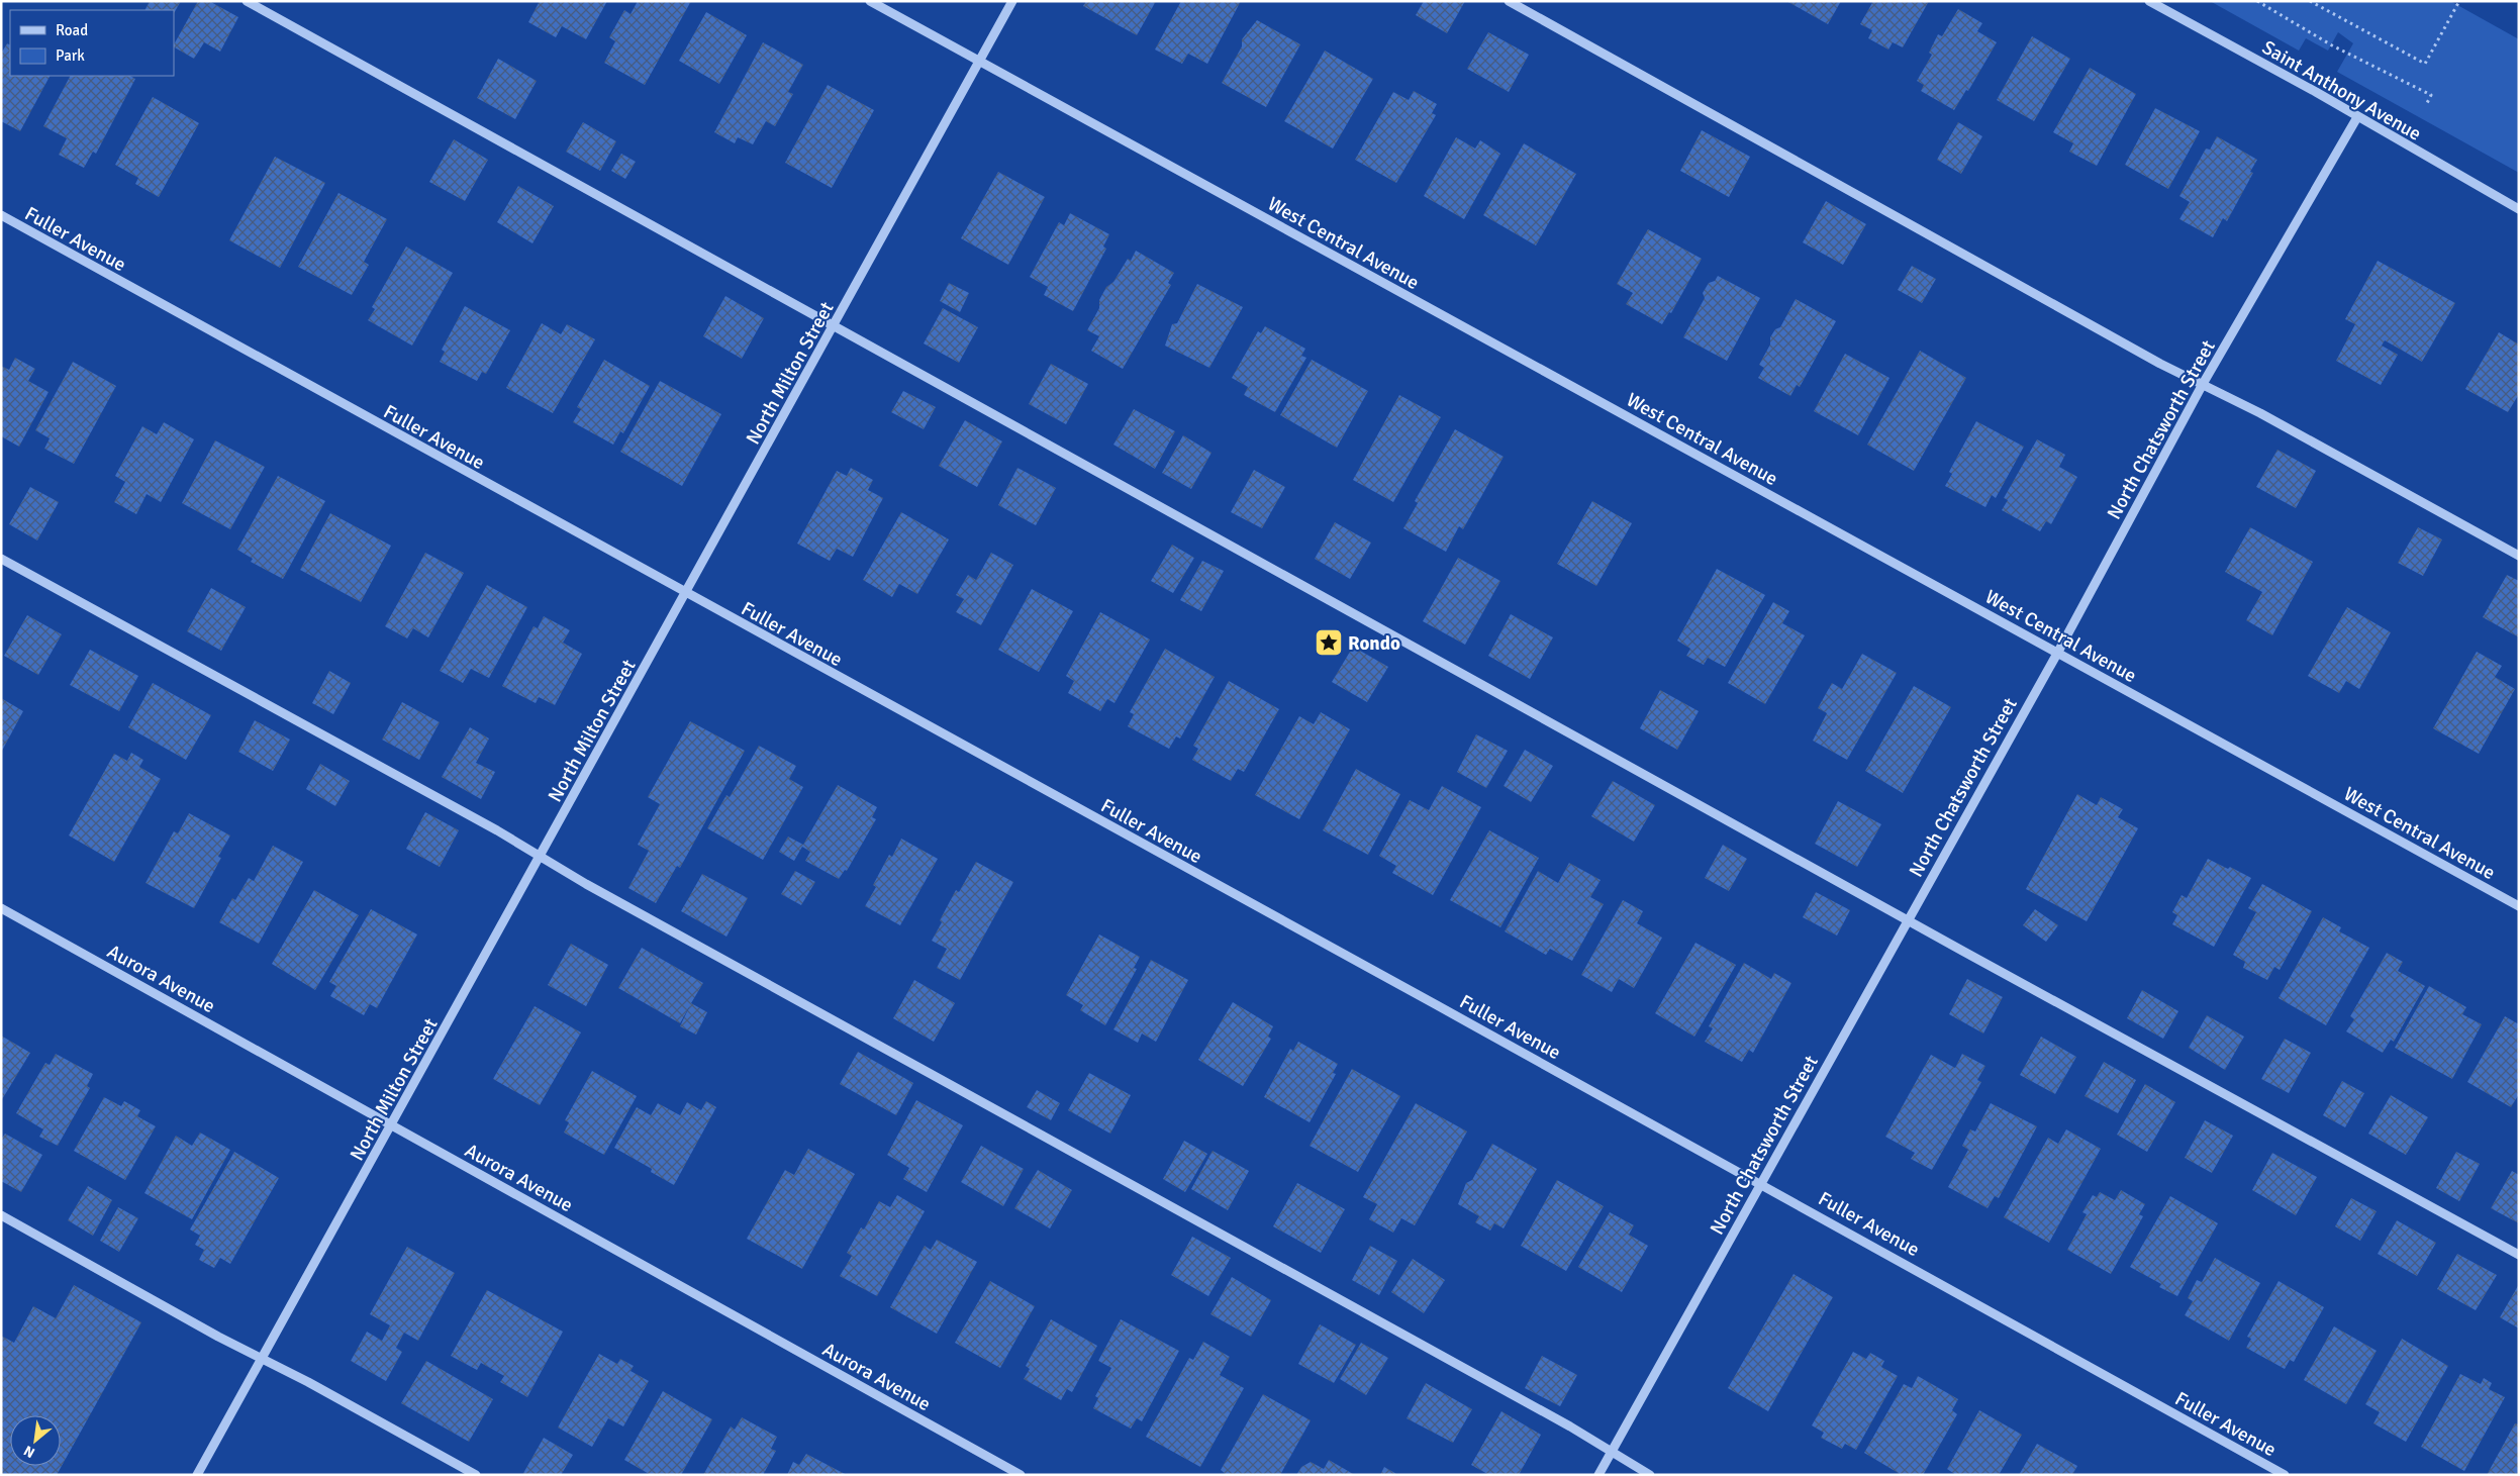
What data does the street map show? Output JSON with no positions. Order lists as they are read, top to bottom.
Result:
{
  "streets": {
    "street": [
      "Saint Anthony Avenue",
      "Fuller Avenue",
      "West Central Avenue",
      "North Milton Street",
      "North Chatsworth Street",
      "Aurora Avenue"
    ]
  },
  "crossings": [
    ["Saint Anthony Avenue", "North Chatsworth Street"],
    ["Fuller Avenue", "North Milton Street"],
    ["Fuller Avenue", "North Chatsworth Street"],
    ["West Central Avenue", "North Milton Street"],
    ["West Central Avenue", "North Chatsworth Street"],
    ["North Milton Street", "Aurora Avenue"]
  ],
  "places": {
    "place": ["Rondo"]
  },
  "legend": ["Road", "Park"],
  "north": "bottom left"
}
